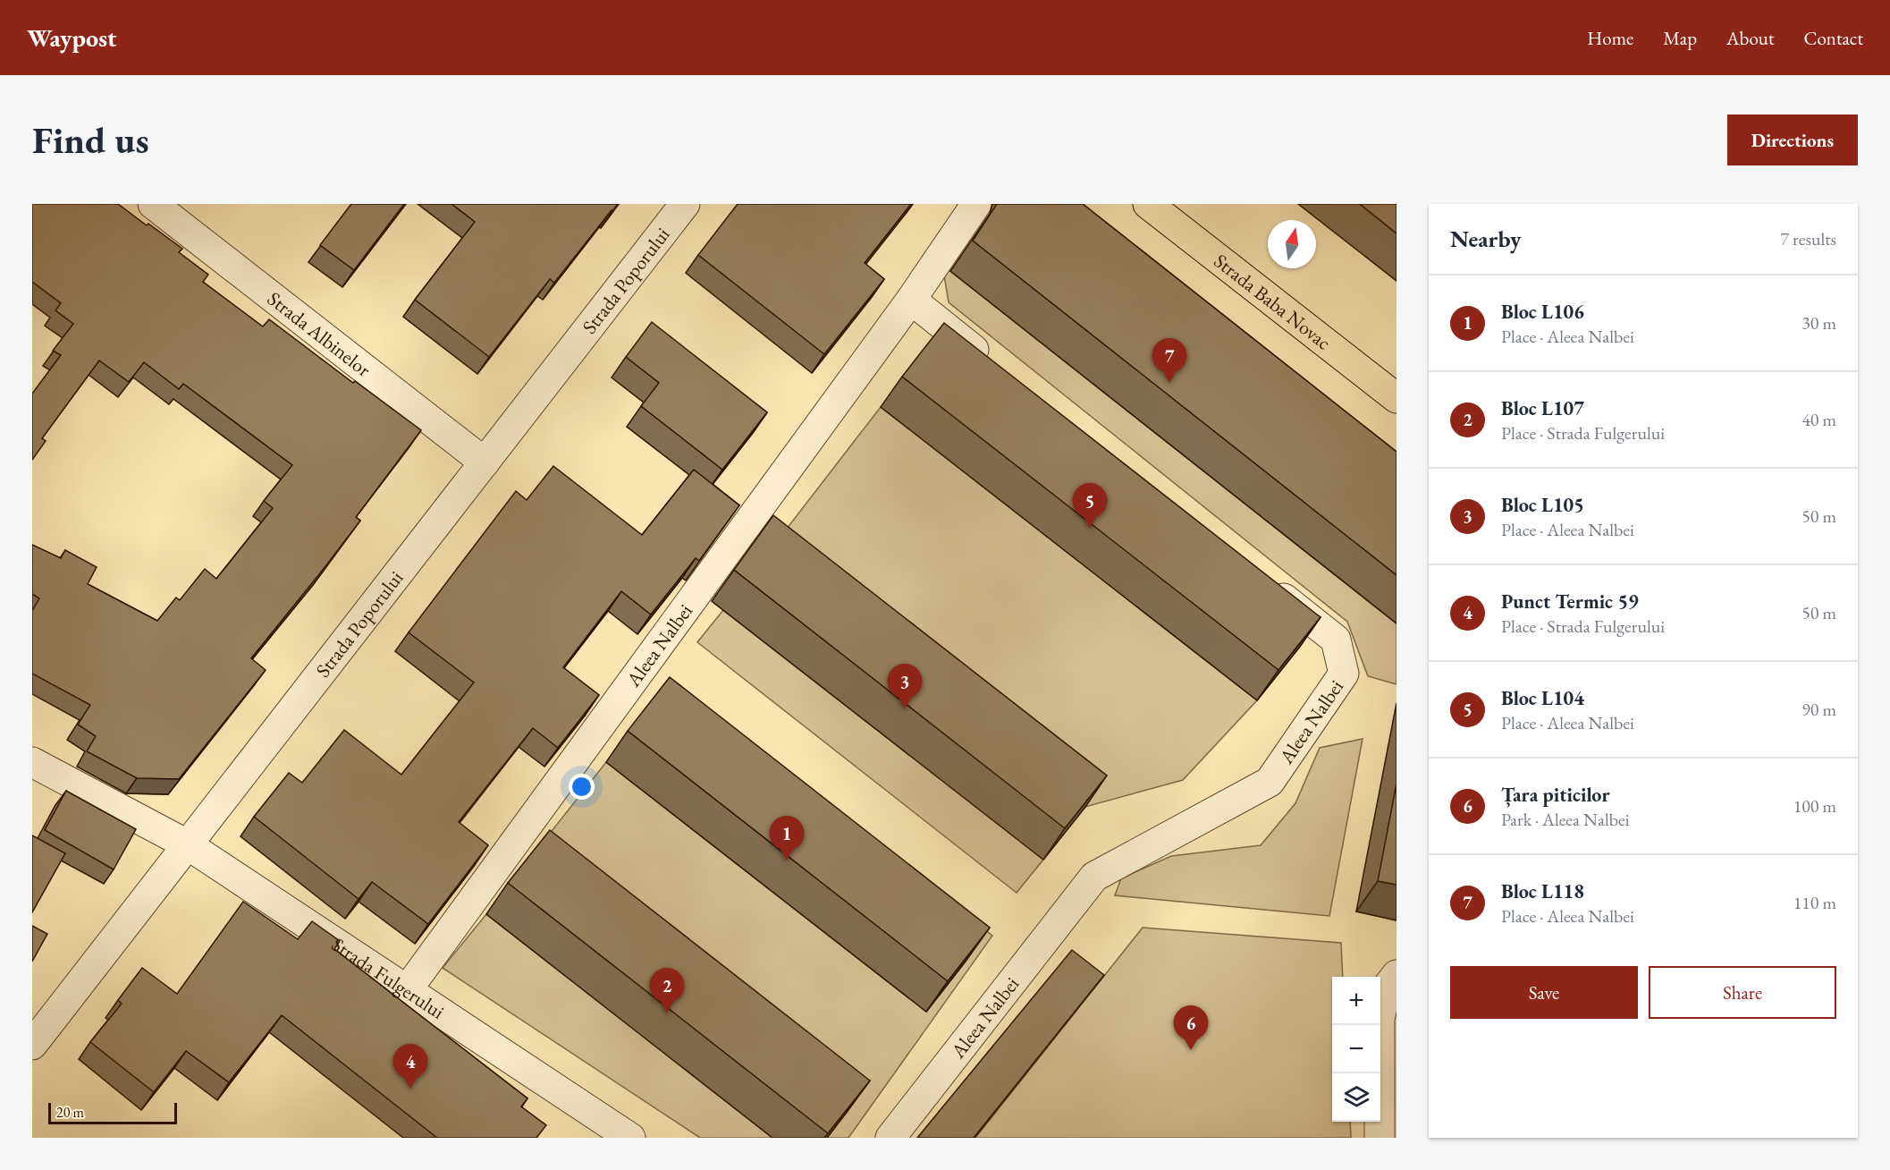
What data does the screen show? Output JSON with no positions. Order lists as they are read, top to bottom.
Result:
{
  "streets": {
    "main road": ["Strada Baba Novac"],
    "street": [
      "Strada Poporului",
      "Strada Albinelor",
      "Aleea Nalbei",
      "Strada Fulgerului"
    ]
  },
  "crossings": [
    ["Strada Poporului", "Strada Albinelor"],
    ["Strada Poporului", "Strada Fulgerului"],
    ["Aleea Nalbei", "Strada Fulgerului"]
  ],
  "scale_bar": "20 m",
  "north": "top",
  "page": {
    "header": "Waypost",
    "nav": [
      "Home",
      "Map",
      "About",
      "Contact"
    ],
    "buttons": [
      "Directions",
      ["Save", "Share"]
    ],
    "title": "Find us",
    "heading": ["Nearby", "7 results"],
    "list": [
      {
        "mark": "1",
        "name": "Bloc L106",
        "note": "Place · Aleea Nalbei",
        "value": "30 m"
      },
      {
        "mark": "2",
        "name": "Bloc L107",
        "note": "Place · Strada Fulgerului",
        "value": "40 m"
      },
      {
        "mark": "3",
        "name": "Bloc L105",
        "note": "Place · Aleea Nalbei",
        "value": "50 m"
      },
      {
        "mark": "4",
        "name": "Punct Termic 59",
        "note": "Place · Strada Fulgerului",
        "value": "50 m"
      },
      {
        "mark": "5",
        "name": "Bloc L104",
        "note": "Place · Aleea Nalbei",
        "value": "90 m"
      },
      {
        "mark": "6",
        "name": "Țara piticilor",
        "note": "Park · Aleea Nalbei",
        "value": "100 m"
      },
      {
        "mark": "7",
        "name": "Bloc L118",
        "note": "Place · Aleea Nalbei",
        "value": "110 m"
      }
    ],
    "pins": [
      "7",
      "5",
      "3",
      "1",
      "2",
      "6",
      "4"
    ],
    "map_buttons": ["+", "−"],
    "scale": "20 m"
  }
}
